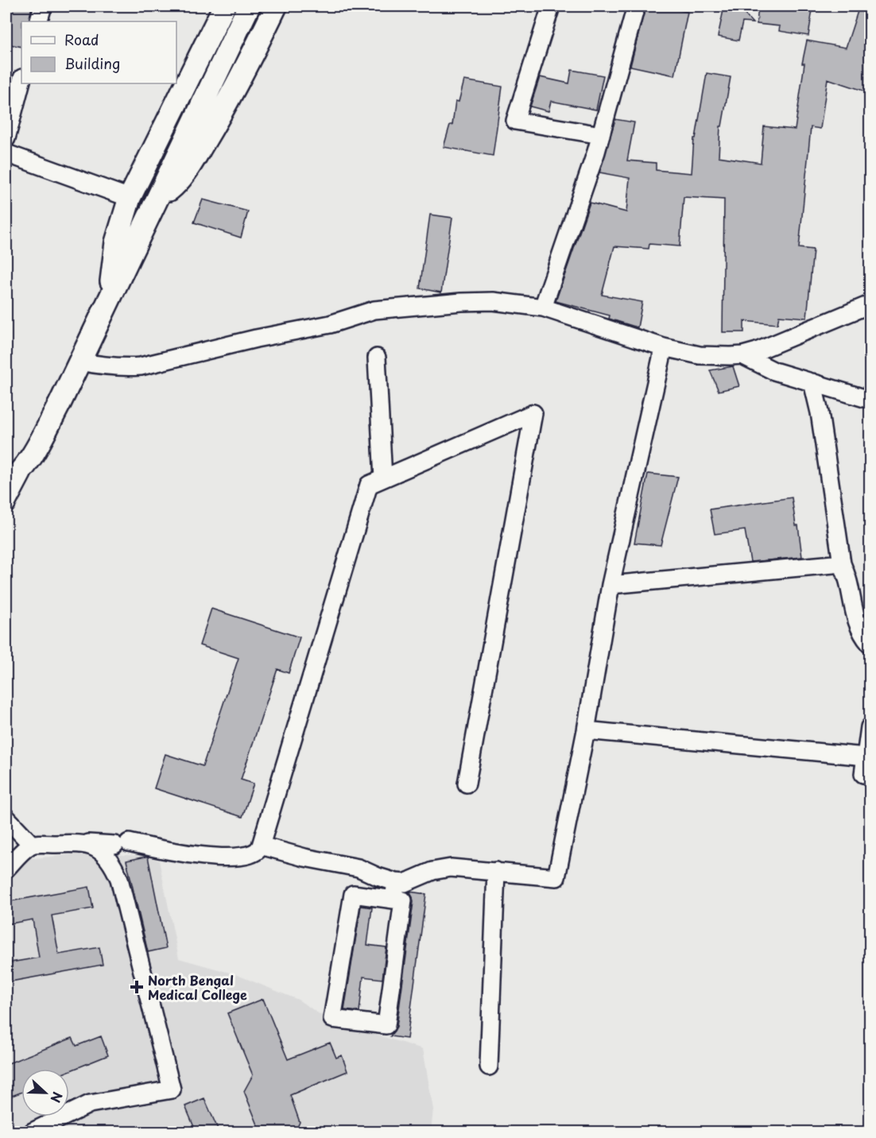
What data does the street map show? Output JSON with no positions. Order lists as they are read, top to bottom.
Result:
{
  "places": {
    "health": ["North Bengal Medical College"]
  },
  "legend": ["Road", "Building"],
  "north": "right"
}
